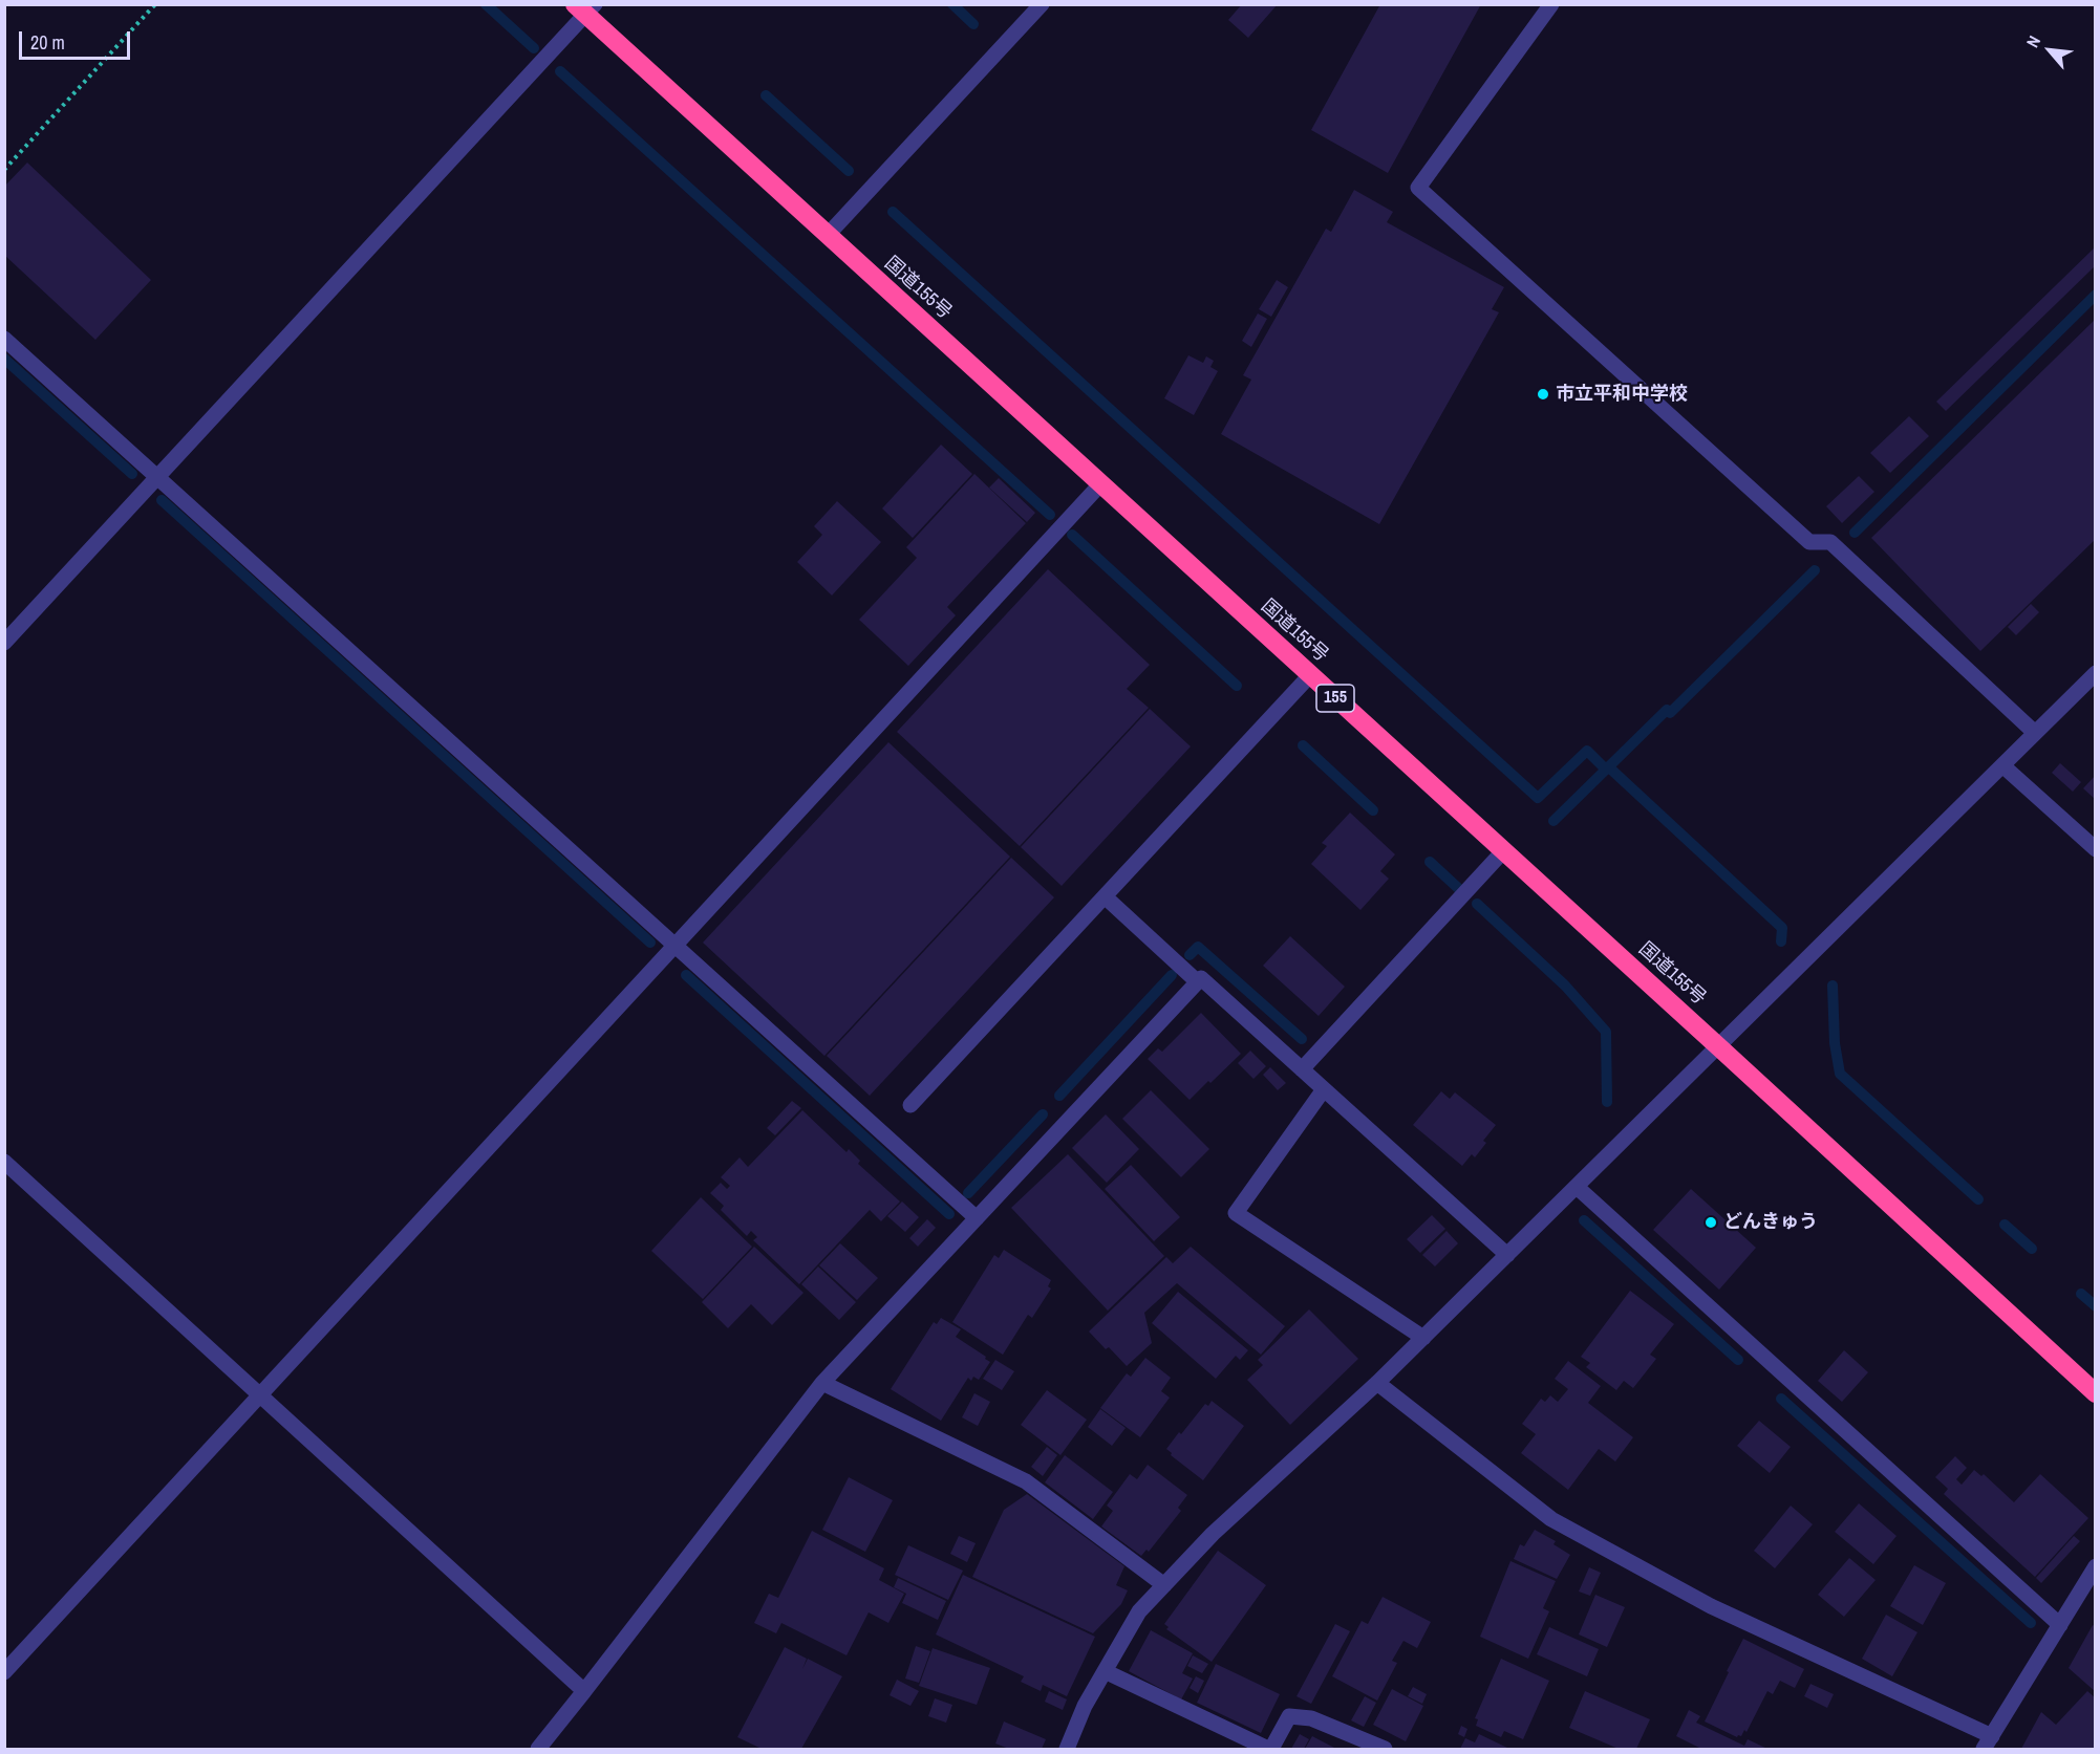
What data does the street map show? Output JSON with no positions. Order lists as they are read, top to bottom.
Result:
{
  "streets": {
    "highway": ["国道155号", "155"]
  },
  "places": ["市立平和中学校", "どんきゅう"],
  "scale_bar": "20 m",
  "north": "top left"
}
